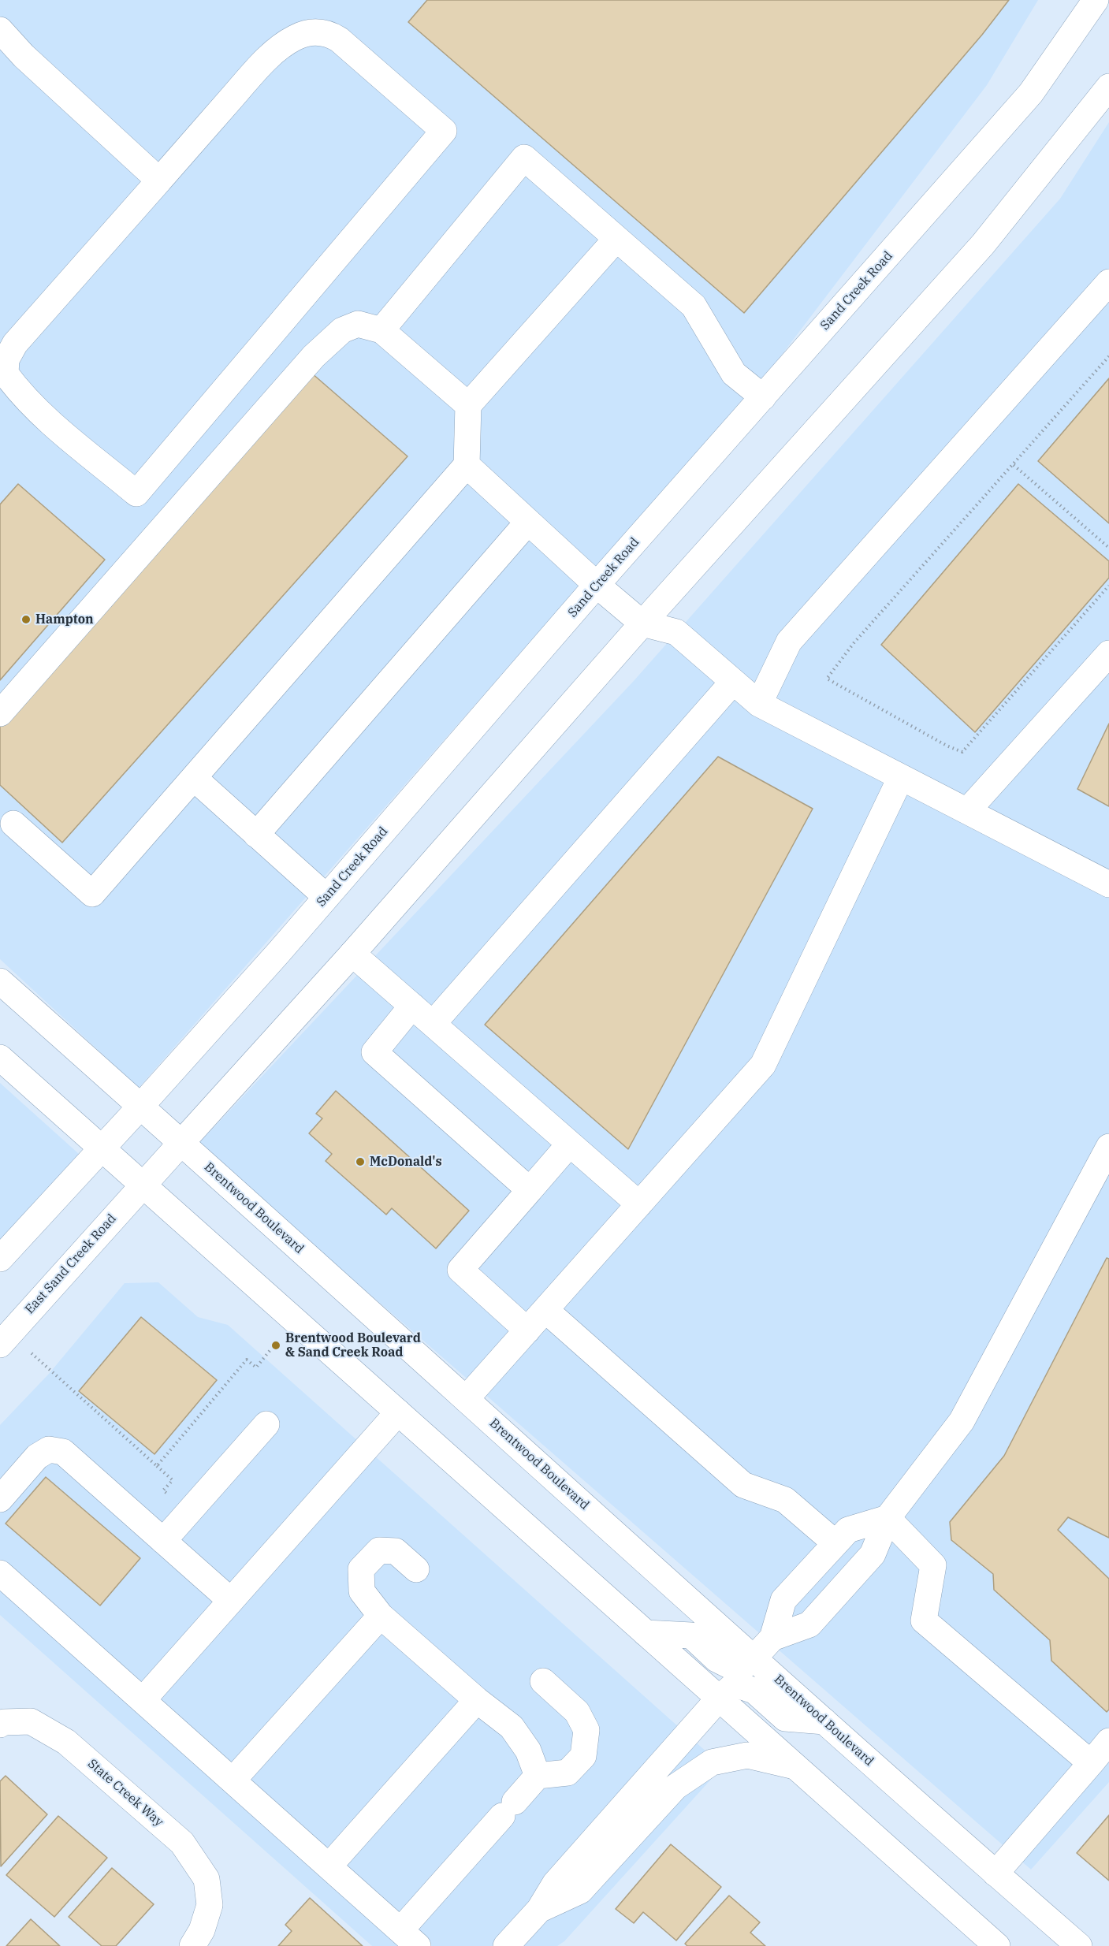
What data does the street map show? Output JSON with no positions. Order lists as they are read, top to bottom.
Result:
{
  "streets": {
    "main road": [
      "Sand Creek Road",
      "Brentwood Boulevard",
      "East Sand Creek Road",
      "State Creek Way"
    ]
  },
  "crossings": [
    ["Sand Creek Road", "Brentwood Boulevard"]
  ],
  "places": ["Hampton", "McDonald's", "Brentwood Boulevard & Sand Creek Road"]
}
